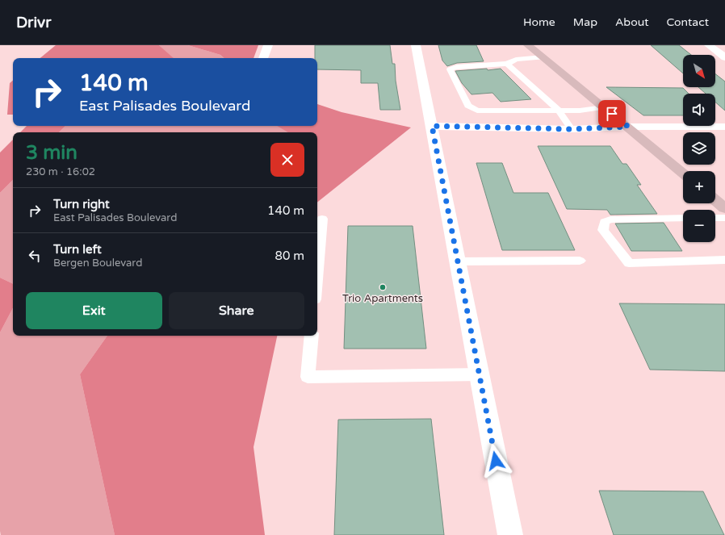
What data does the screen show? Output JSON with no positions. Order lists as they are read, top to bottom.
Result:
{
  "places": ["Trio Apartments"],
  "north": "bottom right",
  "page": {
    "header": "Drivr",
    "nav": [
      "Home",
      "Map",
      "About",
      "Contact"
    ],
    "map_buttons": ["+", "−"],
    "turn": ["140 m", "East Palisades Boulevard"],
    "heading": ["3 min", "230 m · 16:02"],
    "list": [
      {
        "name": "Turn right",
        "note": "East Palisades Boulevard",
        "value": "140 m"
      },
      {
        "name": "Turn left",
        "note": "Bergen Boulevard",
        "value": "80 m"
      }
    ],
    "buttons": ["Exit", "Share"]
  }
}
